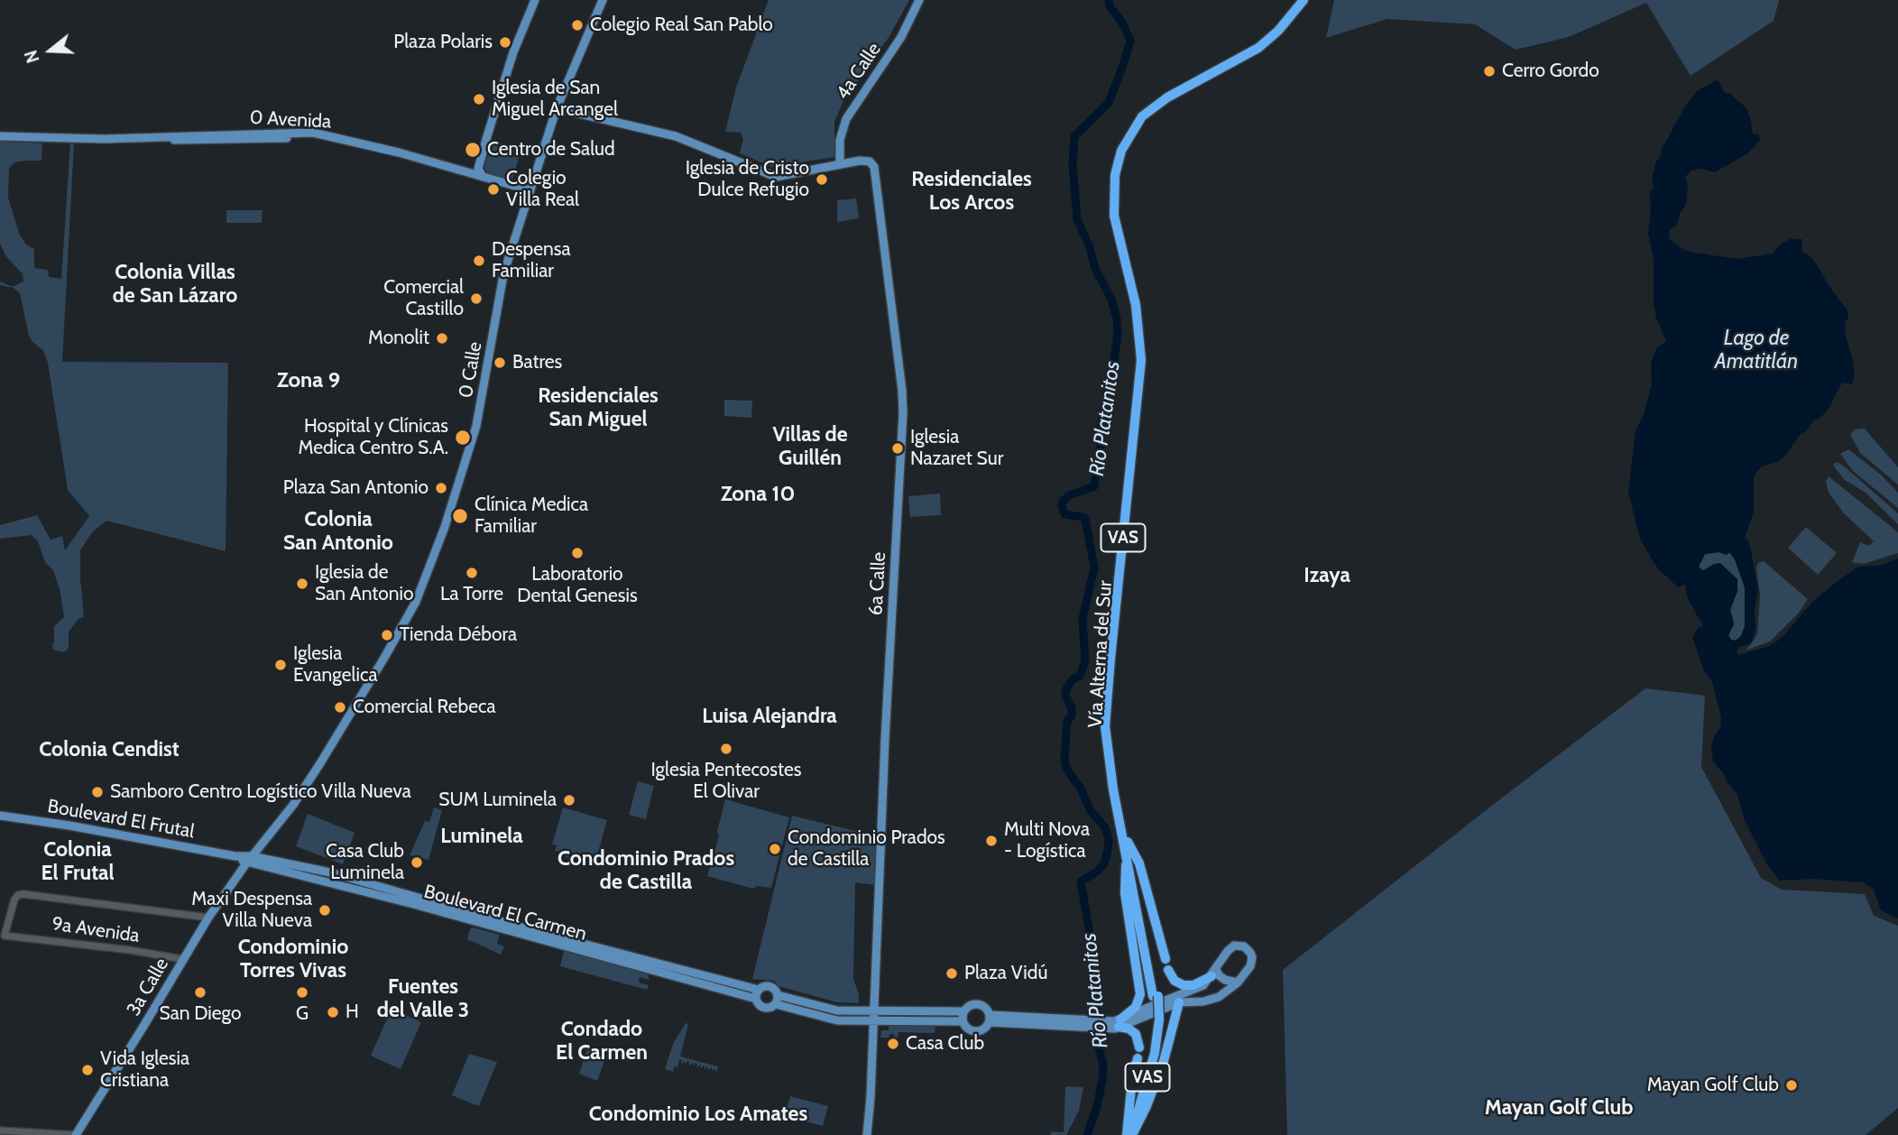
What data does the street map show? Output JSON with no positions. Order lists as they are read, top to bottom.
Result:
{
  "streets": {
    "highway": ["VAS", "Vía Alterna del Sur"],
    "main road": [
      "4a Calle",
      "0 Avenida",
      "0 Calle",
      "6a Calle",
      "Boulevard El Frutal",
      "Boulevard El Carmen",
      "3a Calle"
    ],
    "street": ["9a Avenida"]
  },
  "crossings": [
    ["4a Calle", "6a Calle"],
    ["0 Calle", "Boulevard El Frutal"],
    ["0 Calle", "Boulevard El Carmen"],
    ["0 Calle", "3a Calle"],
    ["6a Calle", "Boulevard El Carmen"],
    ["Boulevard El Frutal", "Boulevard El Carmen"],
    ["Boulevard El Frutal", "3a Calle"],
    ["Boulevard El Carmen", "3a Calle"],
    ["9a Avenida", "3a Calle"]
  ],
  "districts": [
    "Residenciales Los Arcos",
    "Colonia Villas de San Lázaro",
    "Zona 9",
    "Residenciales San Miguel",
    "Villas de Guillén",
    "Zona 10",
    "Colonia San Antonio",
    "Izaya",
    "Luisa Alejandra",
    "Colonia Cendist",
    "Luminela",
    "Colonia El Frutal",
    "Condominio Prados de Castilla",
    "Condominio Torres Vivas",
    "Fuentes del Valle 3",
    "Condado El Carmen",
    "Mayan Golf Club",
    "Condominio Los Amates"
  ],
  "water": ["Lago de Amatitlán", "Río Platanitos"],
  "places": [
    "Colegio Real San Pablo",
    "Plaza Polaris",
    "Cerro Gordo",
    "Iglesia de San Miguel Arcangel",
    "Centro de Salud",
    "Iglesia de Cristo Dulce Refugio",
    "Colegio Villa Real",
    "Despensa Familiar",
    "Comercial Castillo",
    "Monolit",
    "Batres",
    "Hospital y Clínicas Medica Centro S.A.",
    "Iglesia Nazaret Sur",
    "Plaza San Antonio",
    "Clínica Medica Familiar",
    "Laboratorio Dental Genesis",
    "La Torre",
    "Iglesia de San Antonio",
    "Tienda Débora",
    "Iglesia Evangelica",
    "Comercial Rebeca",
    "Iglesia Pentecostes El Olivar",
    "Samboro Centro Logístico Villa Nueva",
    "SUM Luminela",
    "Multi Nova - Logística",
    "Condominio Prados de Castilla",
    "Casa Club Luminela",
    "Maxi Despensa Villa Nueva",
    "Plaza Vidú",
    "San Diego",
    "G",
    "H",
    "Casa Club",
    "Vida Iglesia Cristiana",
    "Mayan Golf Club"
  ],
  "north": "left"
}
